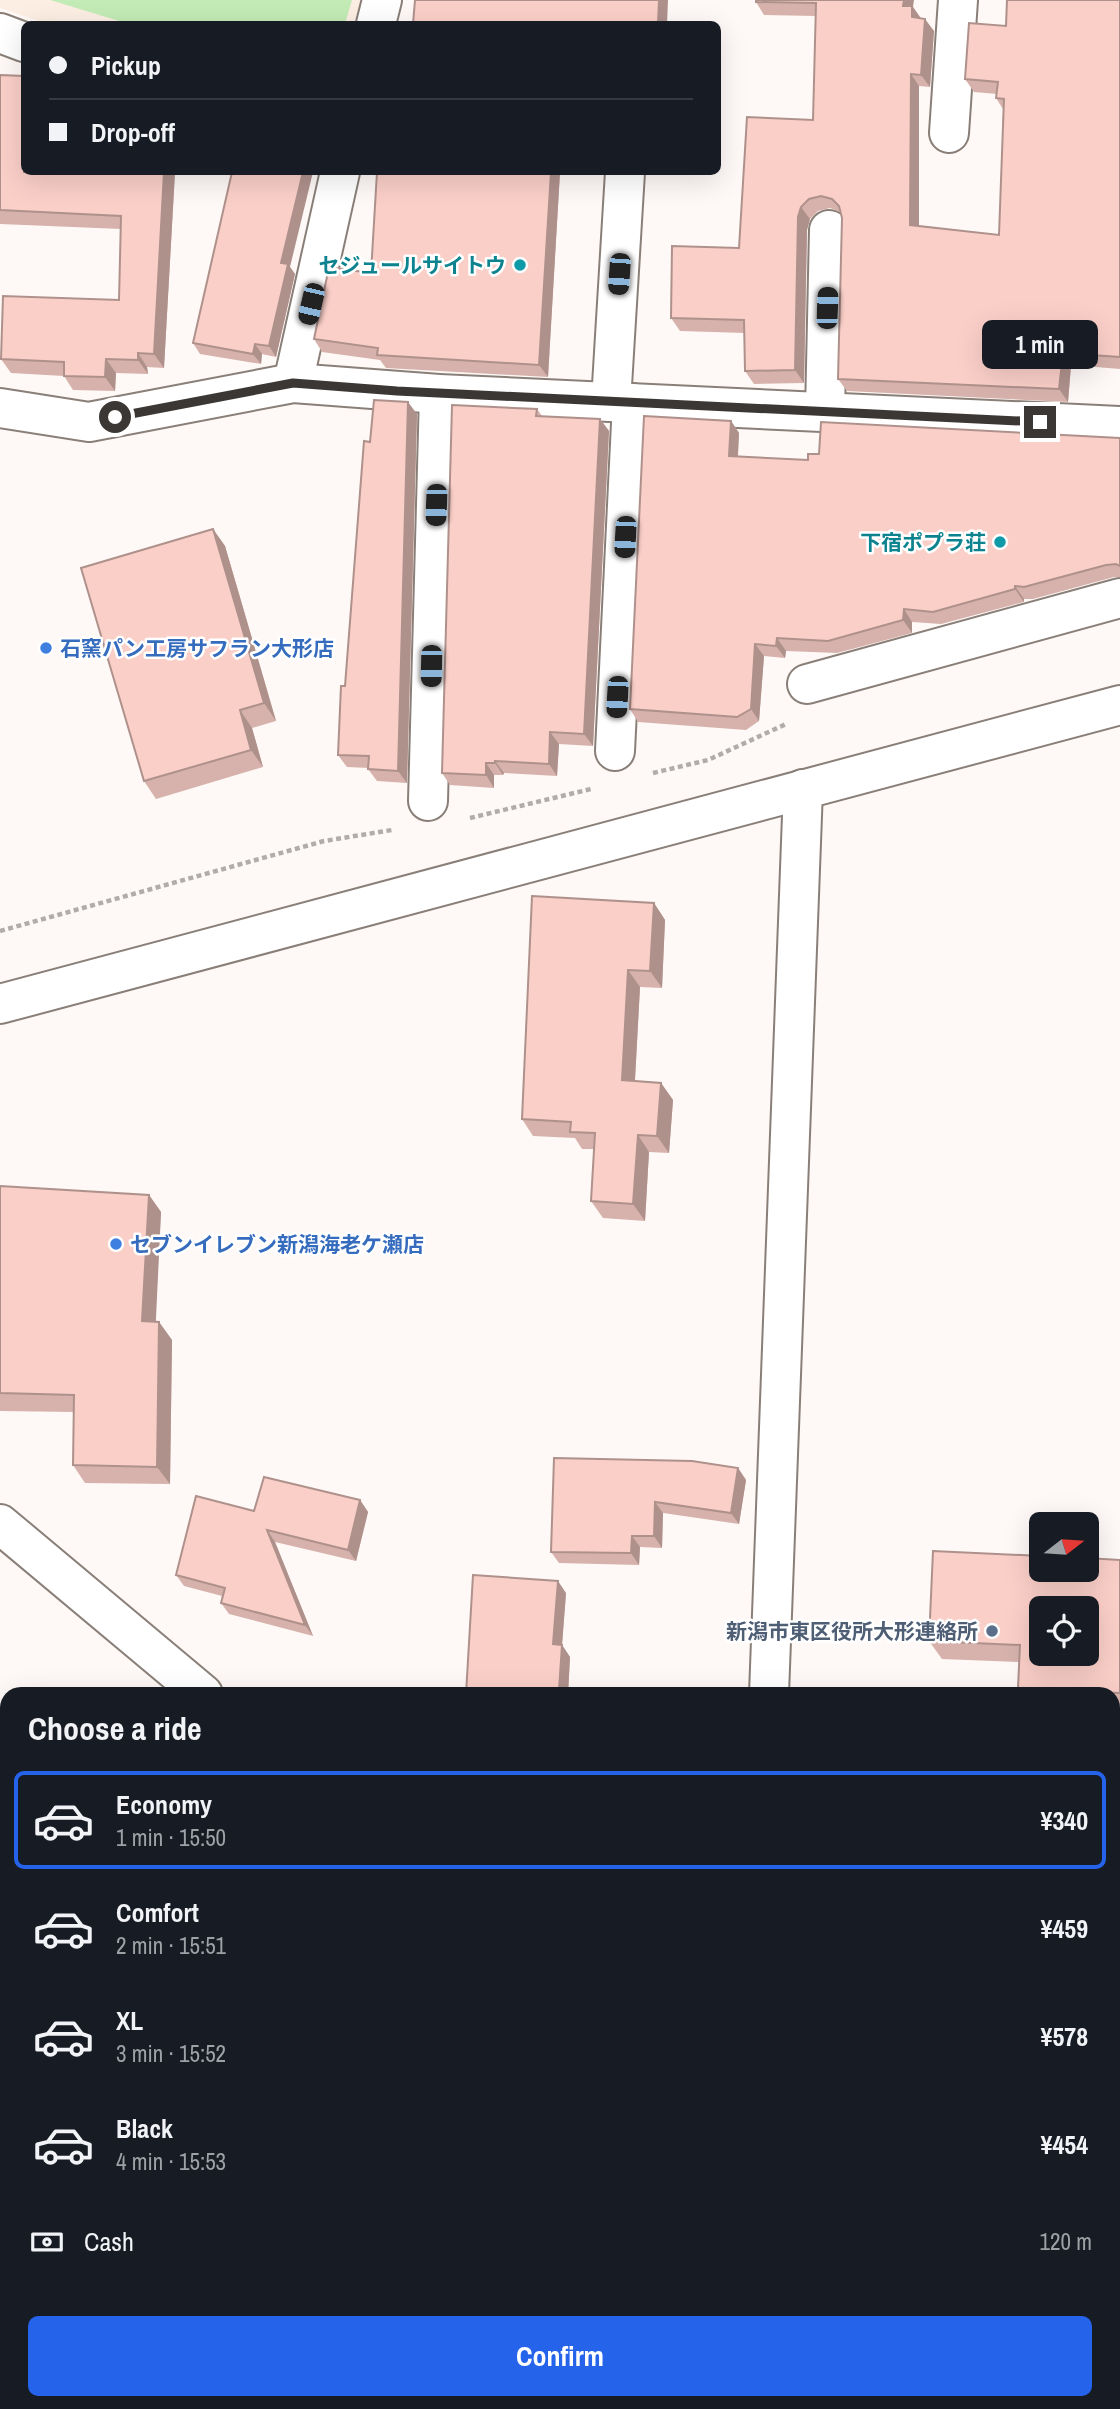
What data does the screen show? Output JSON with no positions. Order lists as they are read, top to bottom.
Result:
{
  "places": [
    "セジュールサイトウ",
    "下宿ポプラ荘",
    "石窯パン工房サフラン大形店",
    "セブンイレブン新潟海老ケ瀬店",
    "新潟市東区役所大形連絡所"
  ],
  "north": "right",
  "page": {
    "banner": ["Pickup", "Drop-off"],
    "bubble": "1 min",
    "heading": "Choose a ride",
    "list": [
      {
        "name": "Economy",
        "note": "1 min · 15:50",
        "value": "¥340"
      },
      {
        "name": "Comfort",
        "note": "2 min · 15:51",
        "value": "¥459"
      },
      {
        "name": "XL",
        "note": "3 min · 15:52",
        "value": "¥578"
      },
      {
        "name": "Black",
        "note": "4 min · 15:53",
        "value": "¥454"
      }
    ],
    "pay": ["Cash", "120 m"],
    "buttons": "Confirm"
  }
}
